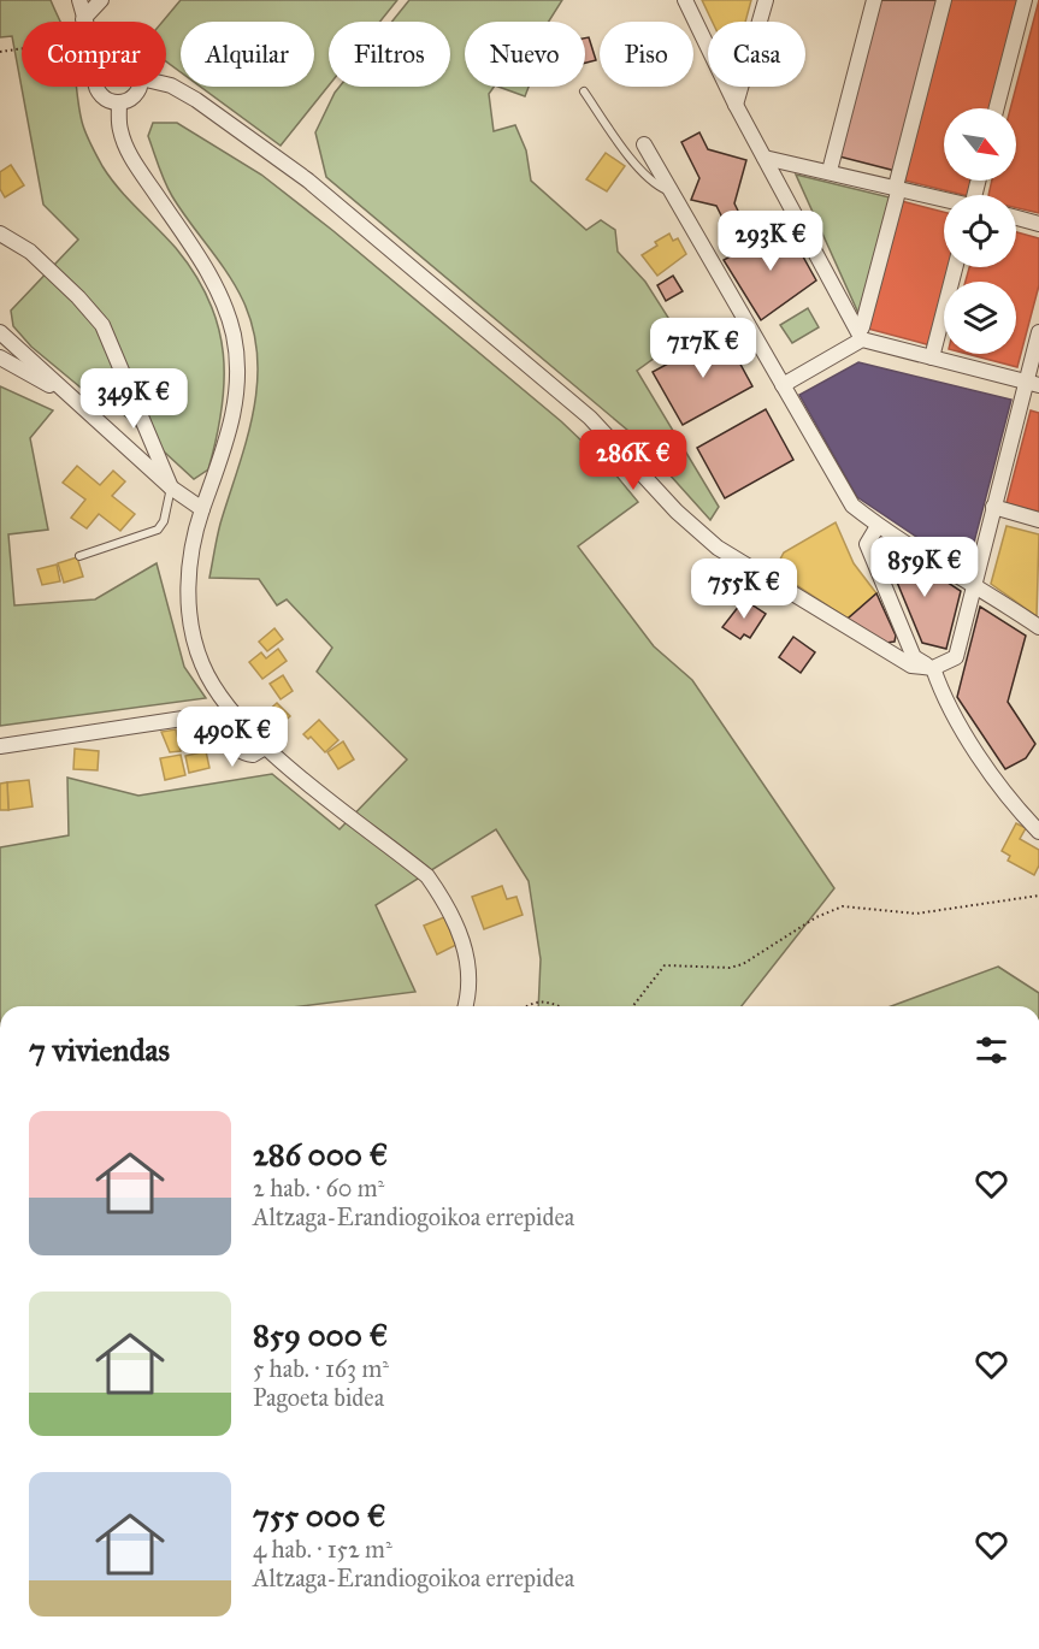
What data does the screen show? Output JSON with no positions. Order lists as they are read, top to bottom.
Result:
{
  "north": "bottom right",
  "page": {
    "chip": [
      "Comprar",
      "Alquilar",
      "Filtros",
      "Nuevo",
      "Piso",
      "Casa"
    ],
    "price": [
      "293K €",
      "717K €",
      "349K €",
      "286K €",
      "859K €",
      "755K €",
      "490K €"
    ],
    "heading": "7 viviendas",
    "list": [
      {
        "name": "286 000 €",
        "note": "2 hab. · 60 m² · Altzaga-Erandiogoikoa errepidea"
      },
      {
        "name": "859 000 €",
        "note": "5 hab. · 163 m² · Pagoeta bidea"
      },
      {
        "name": "755 000 €",
        "note": "4 hab. · 152 m² · Altzaga-Erandiogoikoa errepidea"
      }
    ]
  }
}
